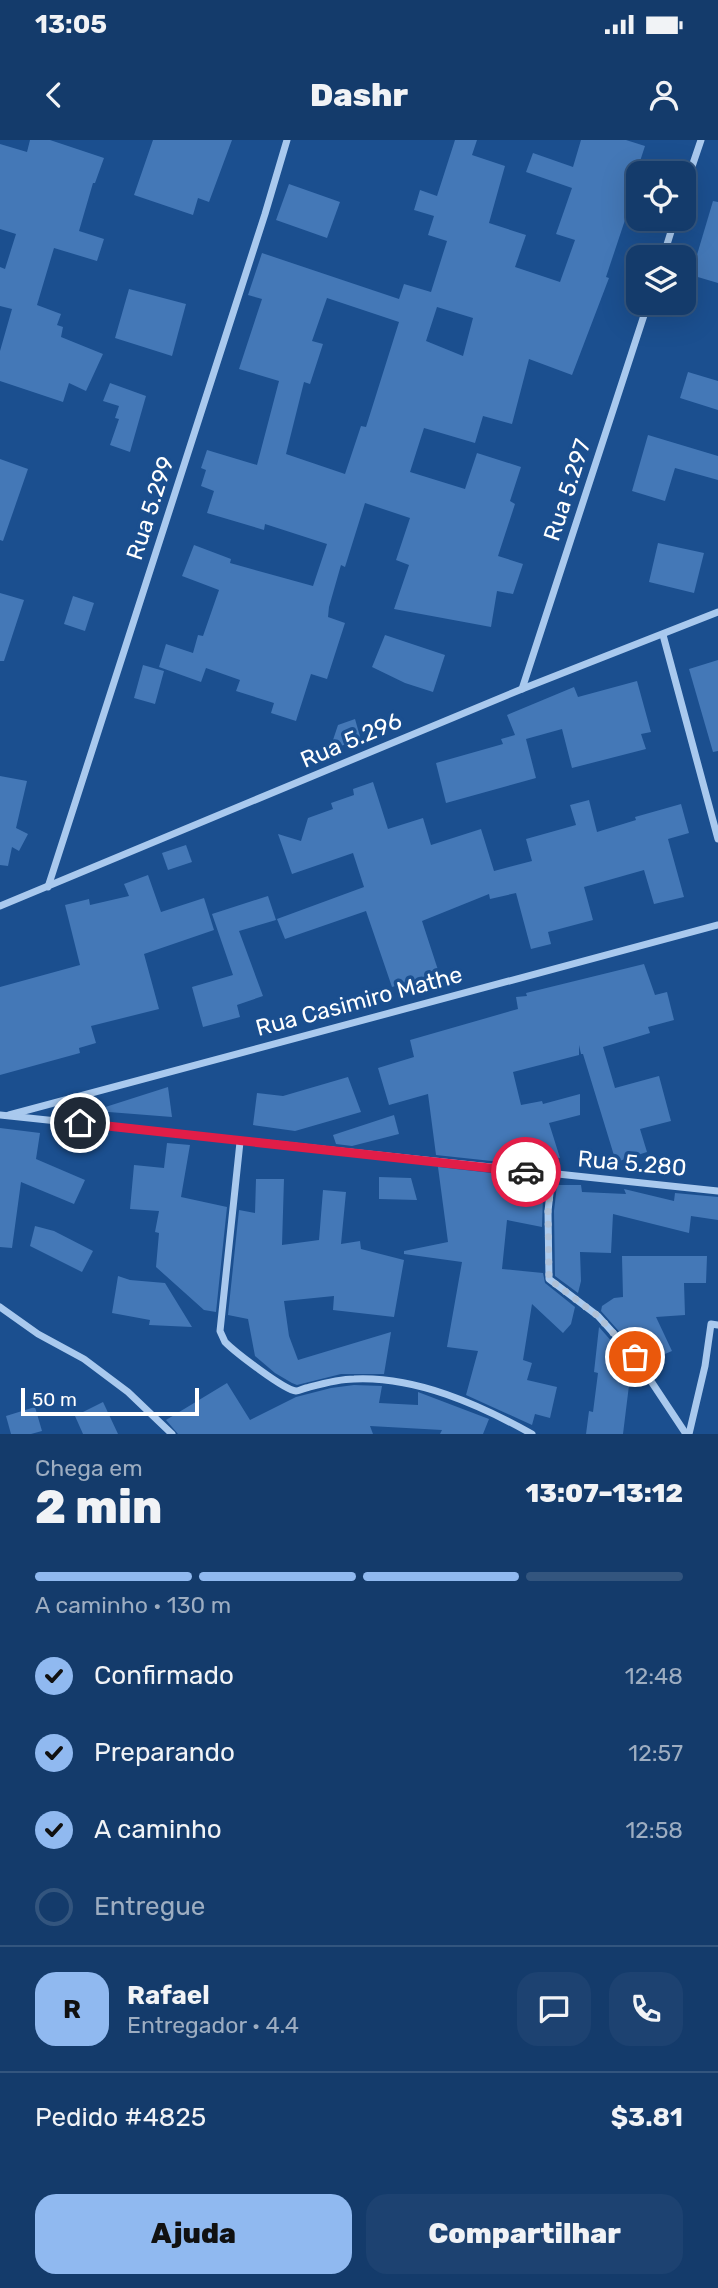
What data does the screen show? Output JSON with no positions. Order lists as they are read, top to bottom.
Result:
{
  "streets": {
    "street": [
      "Rua 5.297",
      "Rua 5.299",
      "Rua 5.296",
      "Rua Casimiro Mathe",
      "Rua 5.280"
    ]
  },
  "crossings": [
    ["Rua 5.297", "Rua 5.296"],
    ["Rua 5.299", "Rua 5.296"],
    ["Rua Casimiro Mathe", "Rua 5.280"]
  ],
  "scale_bar": "50 m",
  "page": {
    "status": "13:05",
    "header": "Dashr",
    "scale": "50 m",
    "heading": ["2 min", "Chega em", "13:07–13:12"],
    "panel": [
      "Rafael",
      "Entregador · 4.4",
      "Pedido #4825",
      "$3.81"
    ],
    "bar": "A caminho · 130 m",
    "list": [
      ["Confirmado", "12:48"],
      ["Preparando", "12:57"],
      ["A caminho", "12:58"],
      "Entregue"
    ],
    "round": "R",
    "buttons": ["Ajuda", "Compartilhar"]
  }
}
